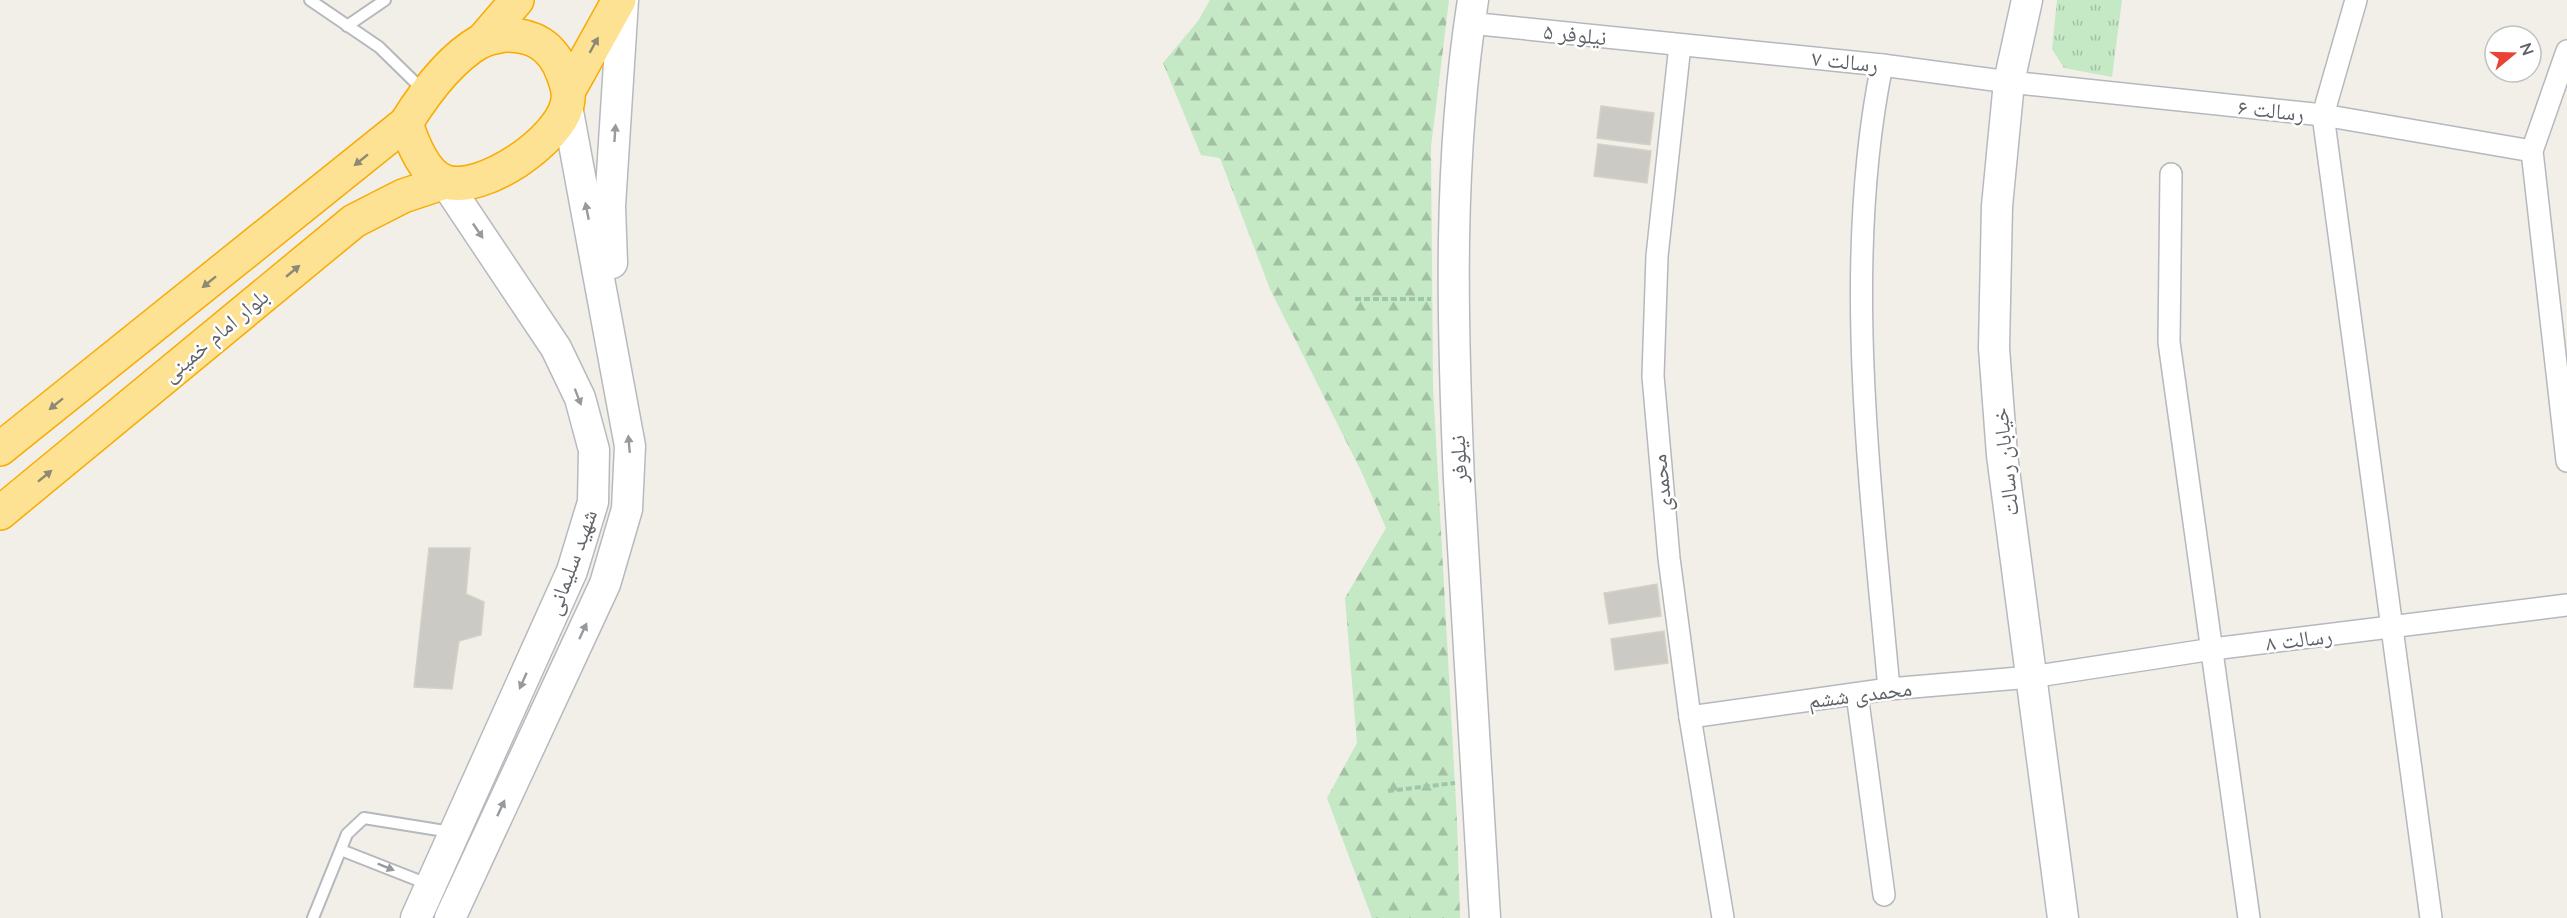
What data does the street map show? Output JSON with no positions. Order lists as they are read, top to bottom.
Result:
{
  "streets": {
    "highway": ["بلوار امام خمینی"],
    "main road": ["نیلوفر", "خیابان رسالت", "شهید سلیمانی"],
    "street": [
      "نیلوفر ۵",
      "رسالت ۷",
      "رسالت ۶",
      "محمدی",
      "۸ رسالت",
      "محمدی ششم"
    ]
  },
  "crossings": [
    ["نیلوفر ۵", "رسالت ۷"],
    ["نیلوفر ۵", "نیلوفر"],
    ["نیلوفر ۵", "محمدی"],
    ["رسالت ۷", "رسالت ۶"],
    ["رسالت ۷", "خیابان رسالت"],
    ["رسالت ۷", "محمدی"],
    ["رسالت ۶", "خیابان رسالت"],
    ["بلوار امام خمینی", "شهید سلیمانی"],
    ["خیابان رسالت", "۸ رسالت"],
    ["خیابان رسالت", "محمدی ششم"],
    ["محمدی", "محمدی ششم"],
    ["۸ رسالت", "محمدی ششم"]
  ],
  "north": "right"
}
